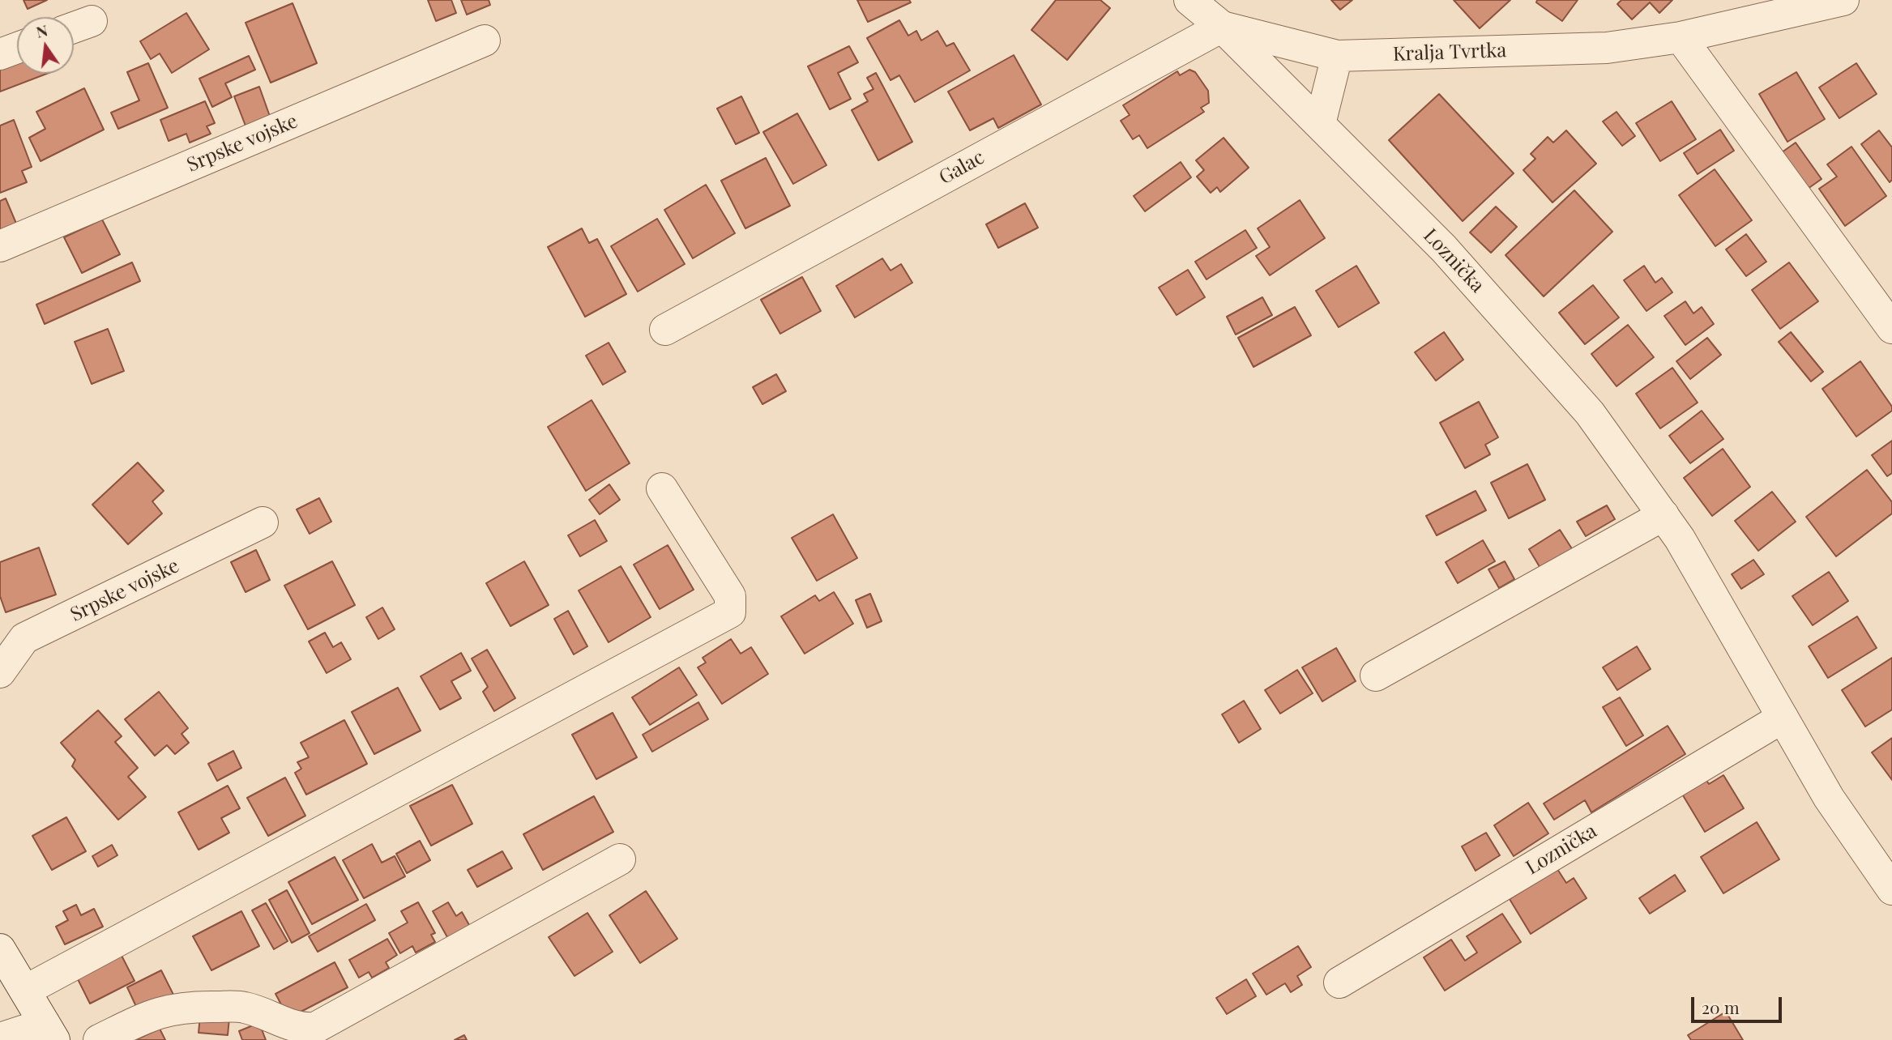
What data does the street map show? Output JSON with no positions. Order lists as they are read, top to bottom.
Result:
{
  "streets": {
    "street": [
      "Kralja Tvrtka",
      "Srpske vojske",
      "Galac",
      "Loznička"
    ]
  },
  "crossings": [
    ["Kralja Tvrtka", "Galac"],
    ["Kralja Tvrtka", "Loznička"],
    ["Galac", "Loznička"]
  ],
  "scale_bar": "20 m",
  "north": "top"
}
